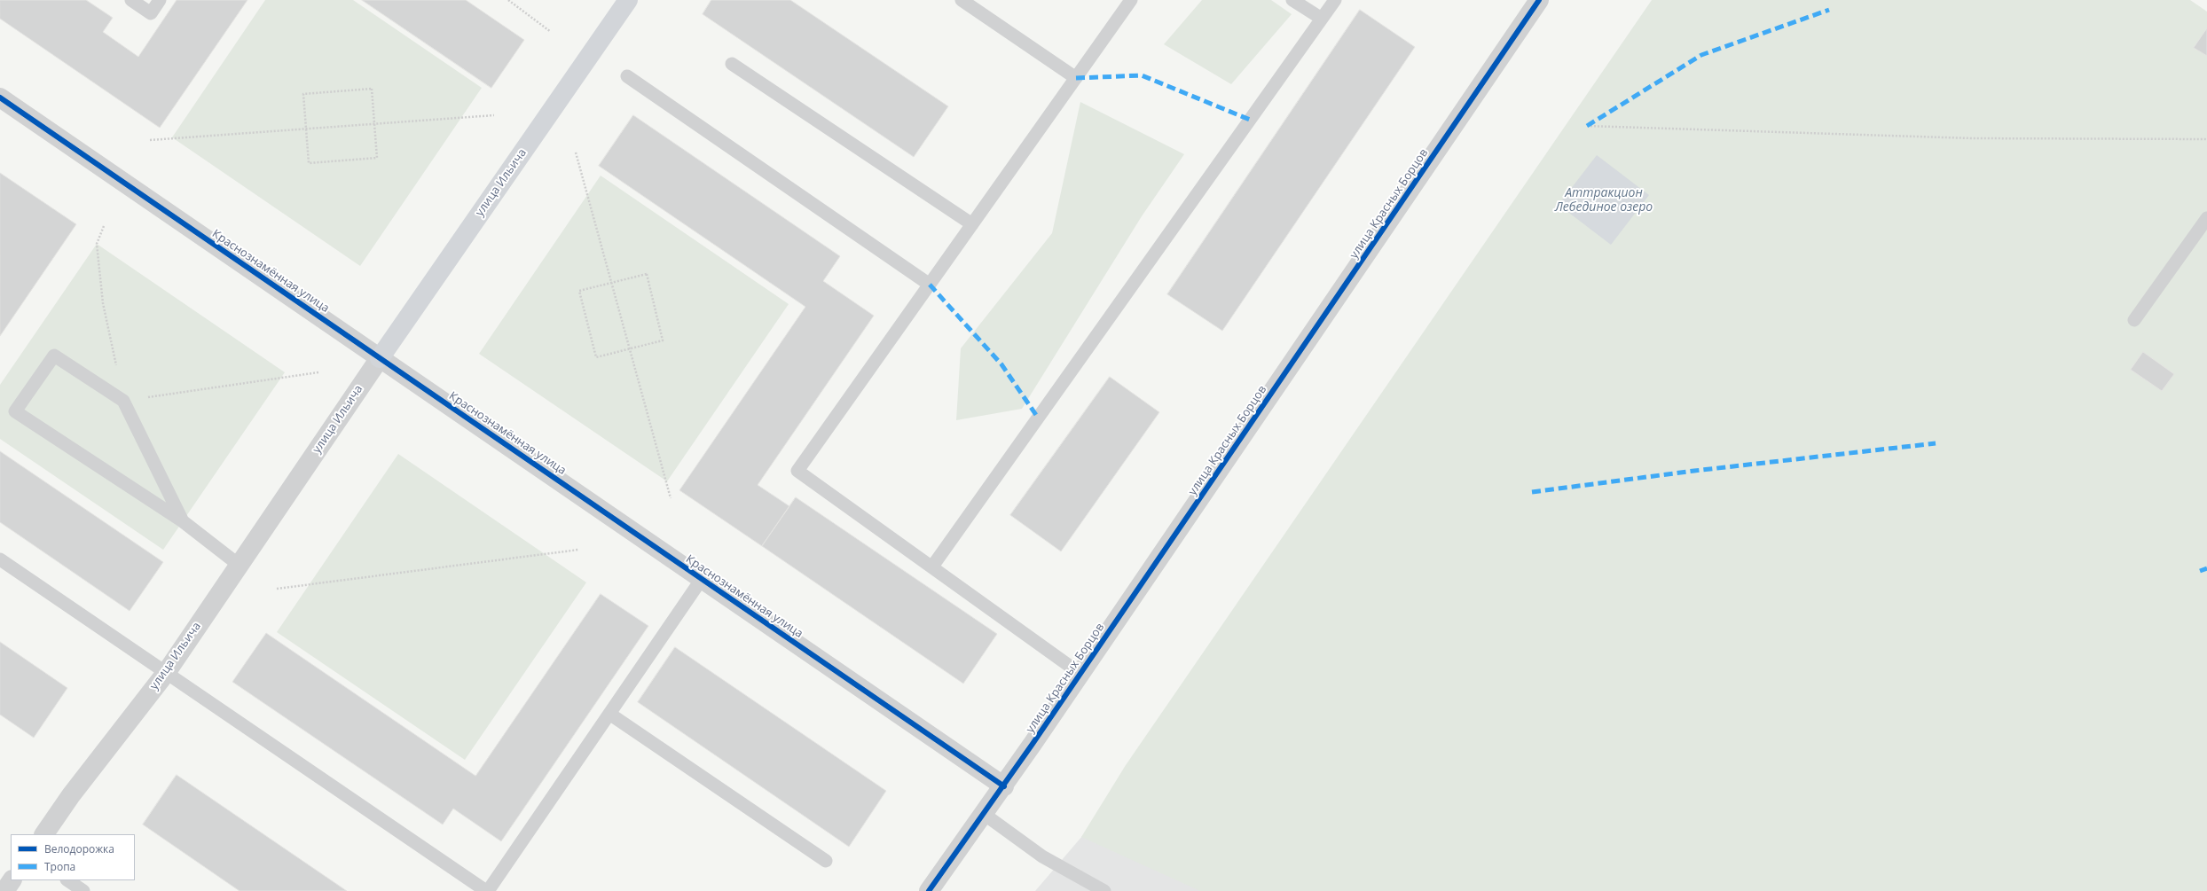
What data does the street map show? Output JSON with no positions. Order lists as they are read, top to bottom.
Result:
{
  "streets": {
    "street": ["улица Ильича", "улица Красных Борцов", "Краснознамённая улица"]
  },
  "crossings": [
    ["улица Ильича", "Краснознамённая улица"],
    ["улица Красных Борцов", "Краснознамённая улица"]
  ],
  "water": ["Аттракцион Лебединое озеро"],
  "legend": ["Велодорожка", "Тропа"]
}
